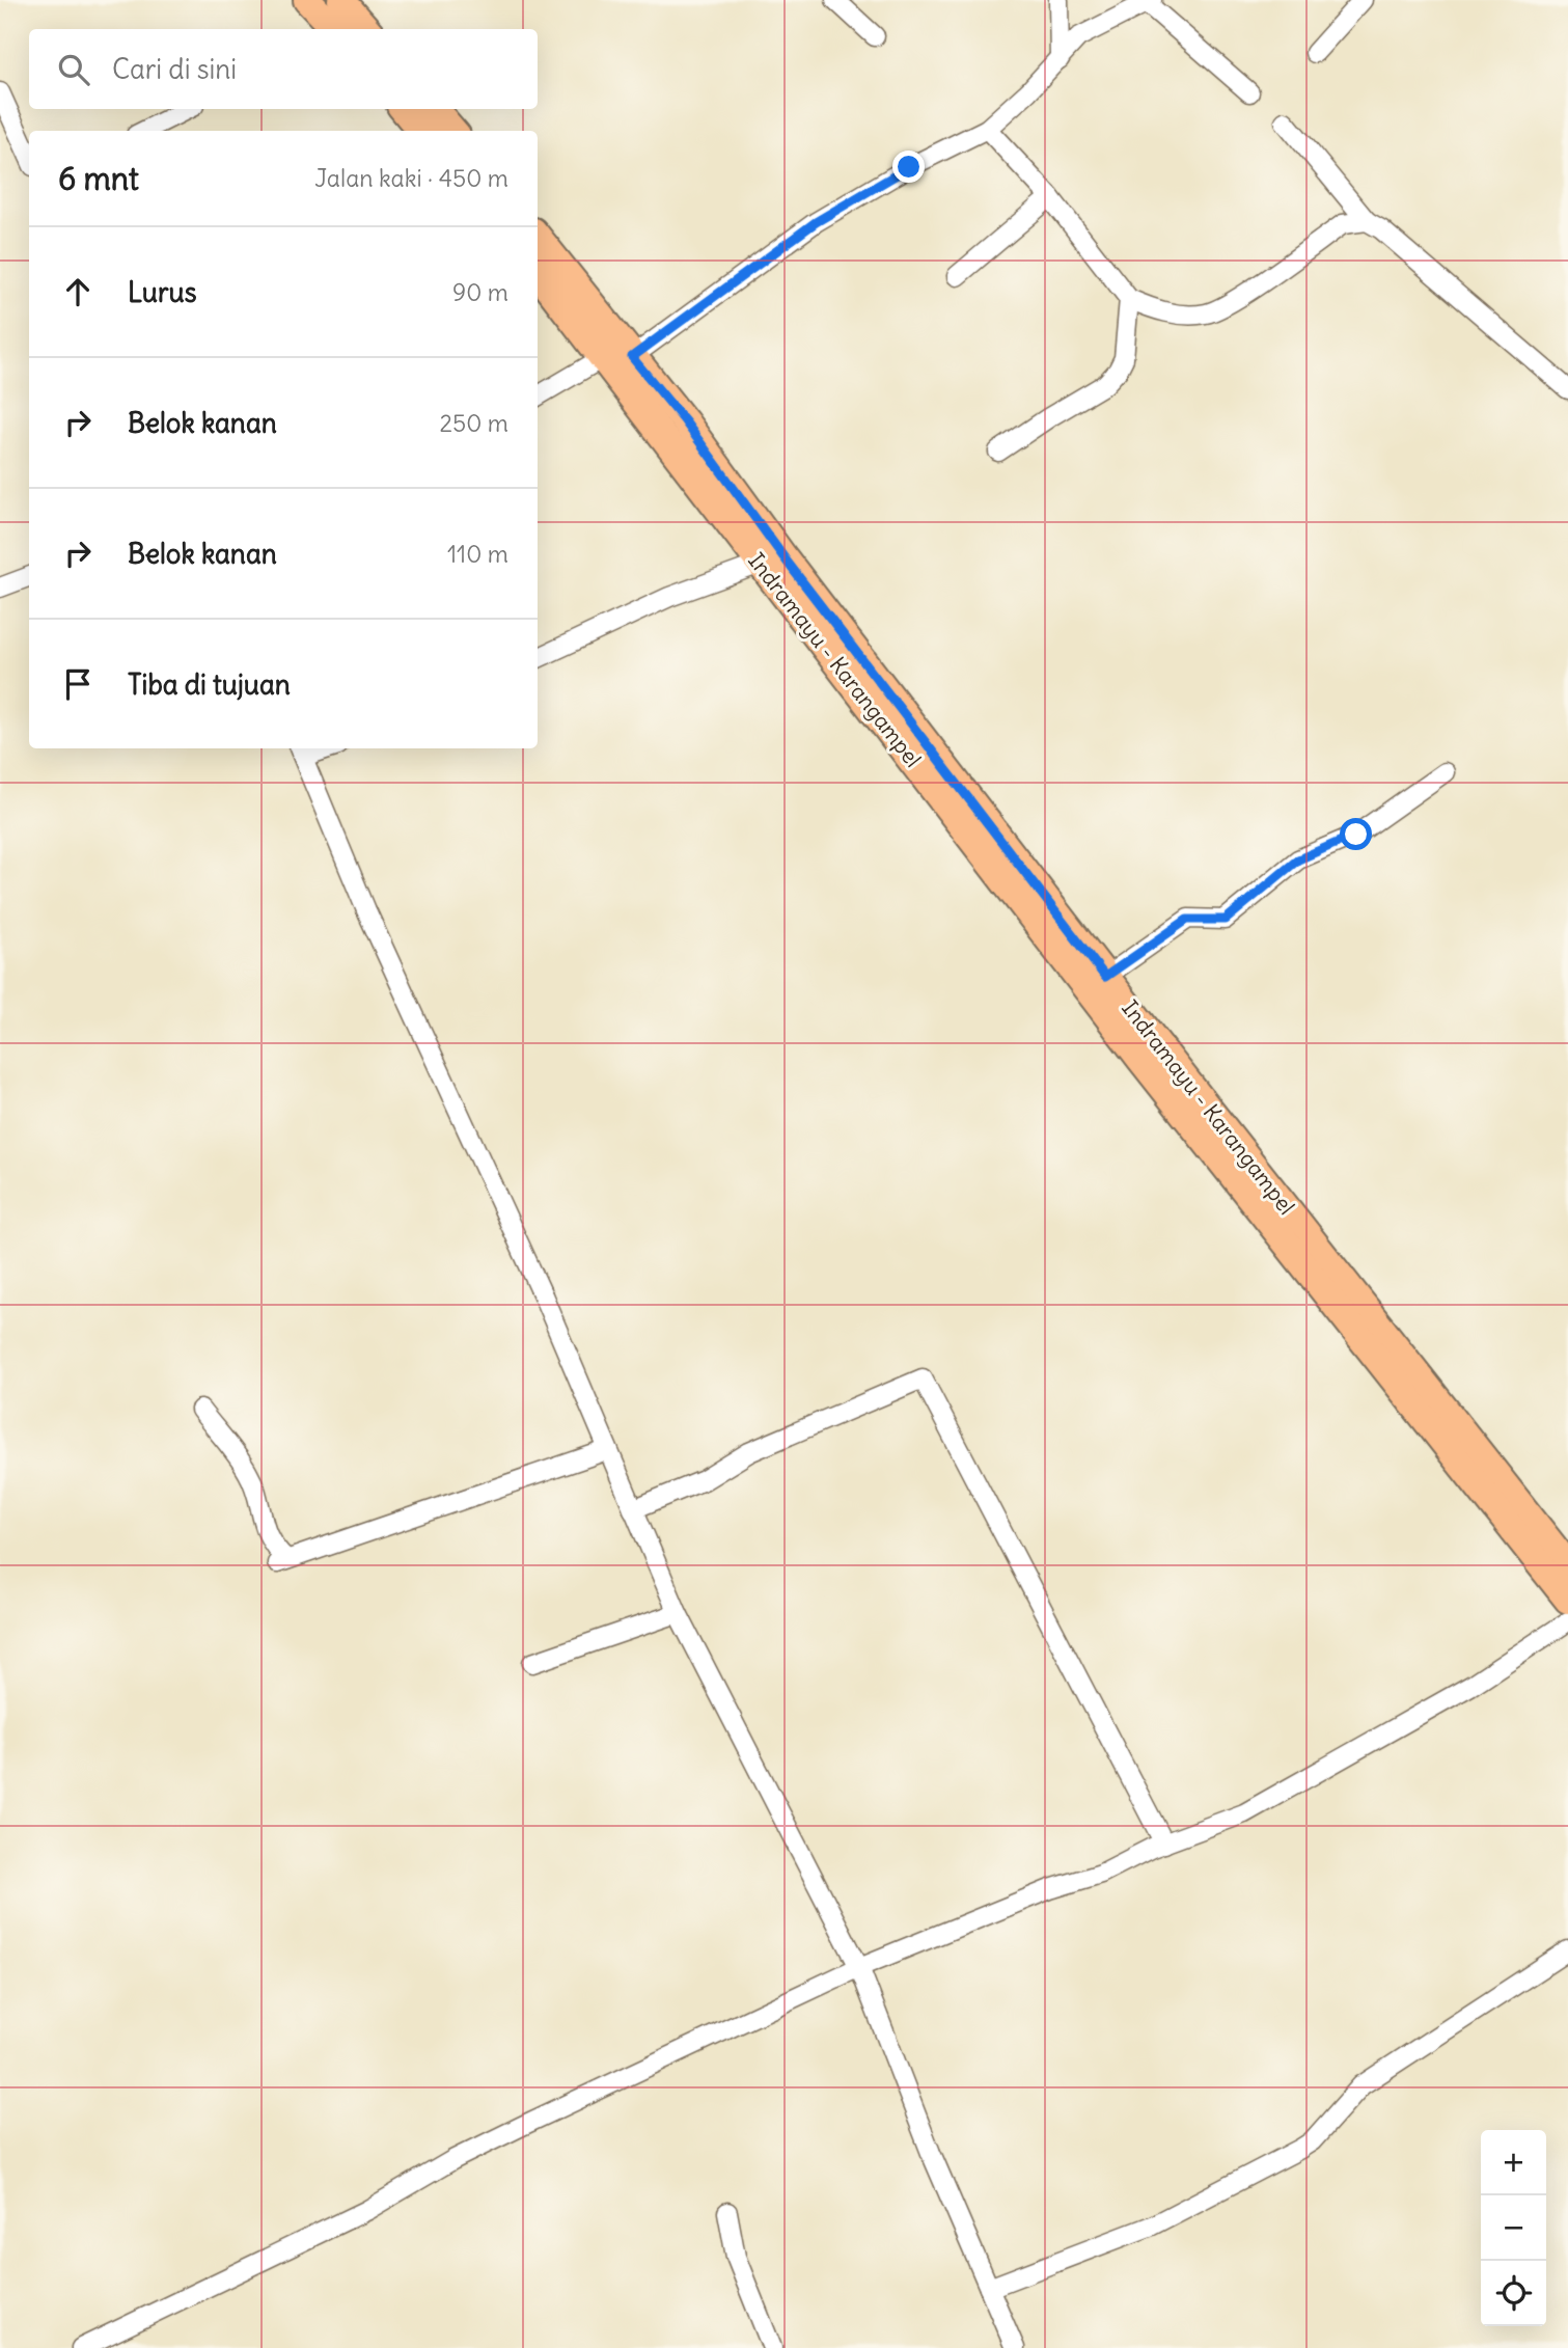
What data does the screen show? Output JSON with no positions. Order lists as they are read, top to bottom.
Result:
{
  "streets": {
    "main road": ["Indramayu - Karangampel"]
  },
  "page": {
    "search": "Cari di sini",
    "heading": ["6 mnt", "Jalan kaki · 450 m"],
    "list": [
      ["Lurus", "90 m"],
      ["Belok kanan", "250 m"],
      ["Belok kanan", "110 m"],
      "Tiba di tujuan"
    ],
    "map_buttons": ["+", "−"]
  }
}
